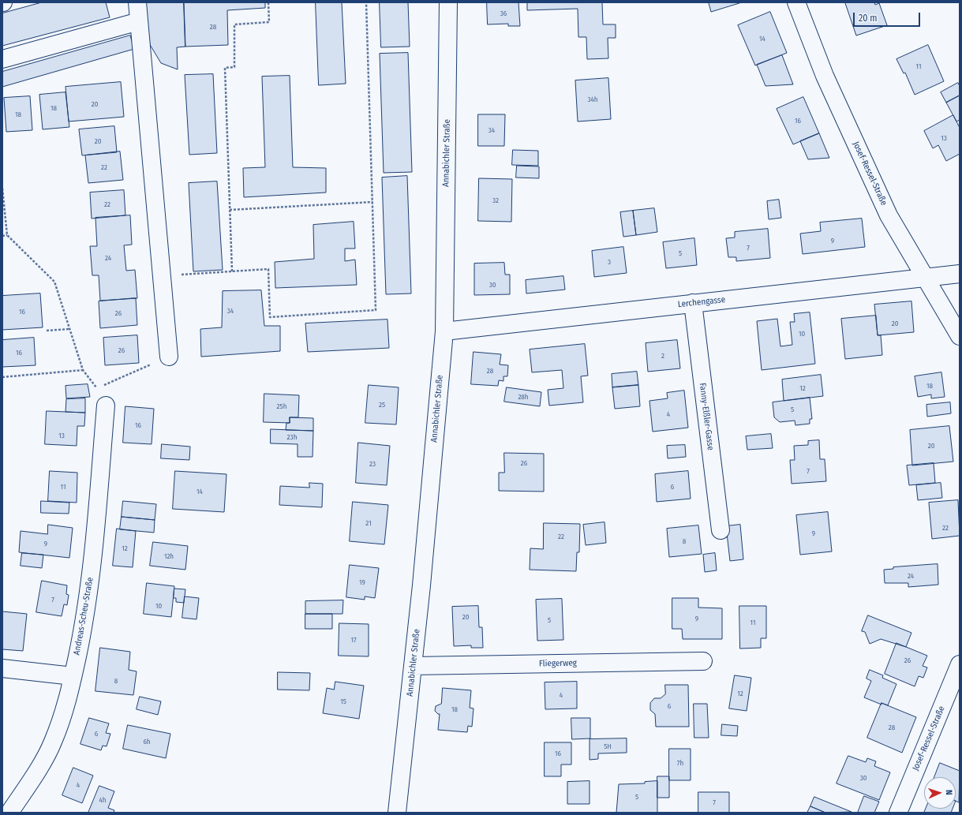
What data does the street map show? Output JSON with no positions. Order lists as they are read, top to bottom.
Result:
{
  "streets": {
    "street": [
      "Annabichler Straße",
      "Josef-Ressel-Straße",
      "Lerchengasse",
      "Fanny-Elßler-Gasse",
      "Andreas-Scheu-Straße",
      "Fliegerweg"
    ]
  },
  "crossings": [
    ["Annabichler Straße", "Lerchengasse"],
    ["Annabichler Straße", "Fliegerweg"],
    ["Josef-Ressel-Straße", "Lerchengasse"],
    ["Lerchengasse", "Fanny-Elßler-Gasse"]
  ],
  "house_numbers": [
    "36",
    "28",
    "14",
    "11",
    "34h",
    "20",
    "18",
    "18",
    "16",
    "34",
    "13",
    "20",
    "22",
    "32",
    "22",
    "9",
    "7",
    "5",
    "24",
    "3",
    "30",
    "34",
    "16",
    "26",
    "20",
    "10",
    "26",
    "16",
    "2",
    "28",
    "18",
    "12",
    "28h",
    "25",
    "25h",
    "5",
    "4",
    "16",
    "13",
    "23h",
    "20",
    "26",
    "23",
    "7",
    "11",
    "6",
    "14",
    "21",
    "22",
    "9",
    "22",
    "8",
    "9",
    "12",
    "12h",
    "24",
    "19",
    "7",
    "10",
    "20",
    "9",
    "5",
    "11",
    "17",
    "26",
    "8",
    "12",
    "4",
    "15",
    "6",
    "18",
    "28",
    "6",
    "6h",
    "5H",
    "16",
    "7h",
    "30",
    "4",
    "5",
    "4h",
    "7"
  ],
  "scale_bar": "20 m",
  "north": "right"
}
